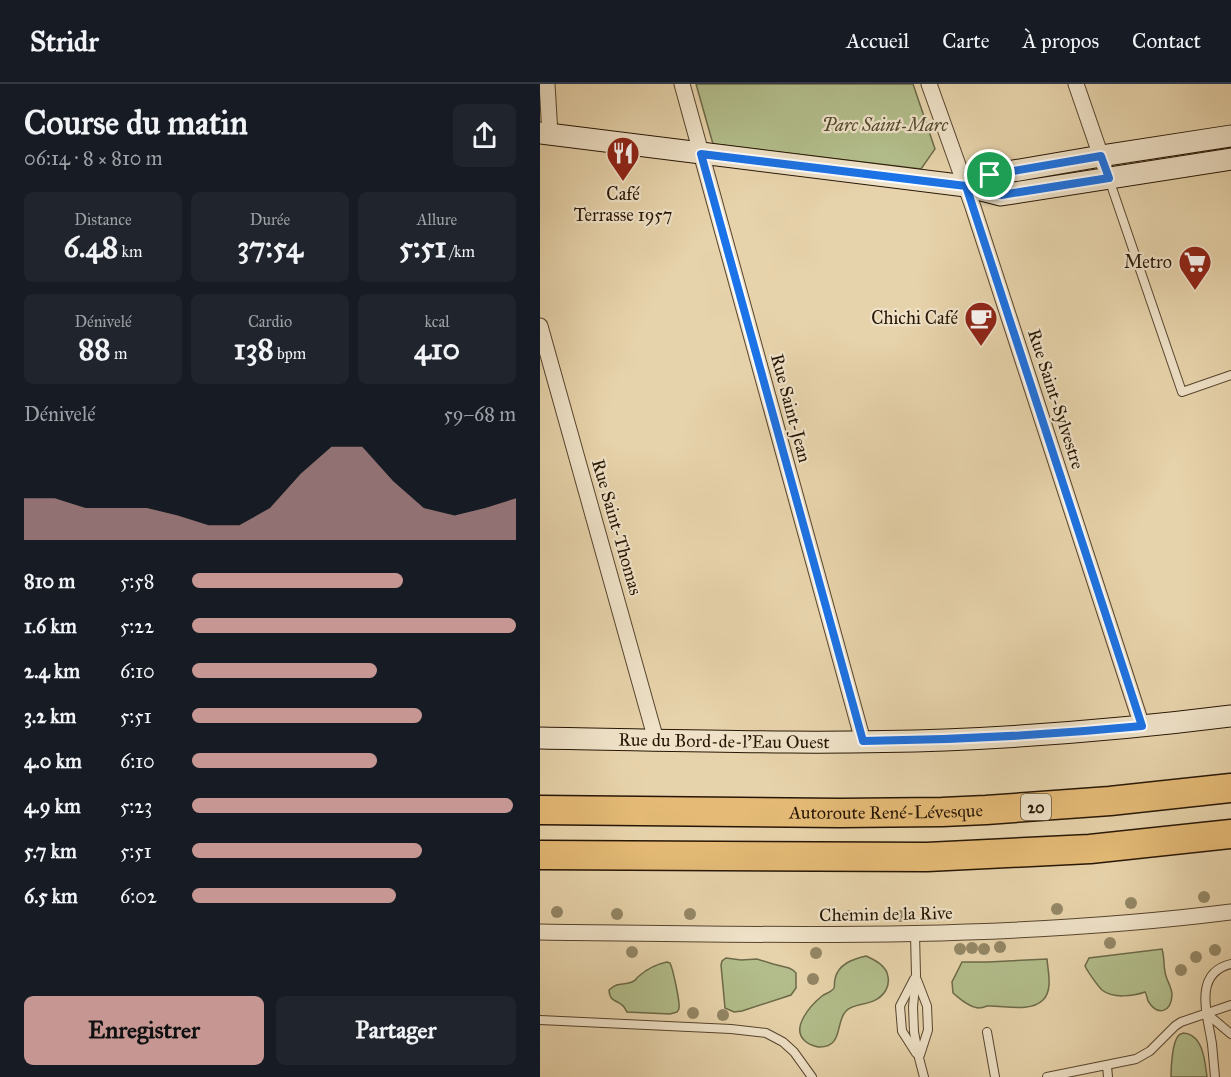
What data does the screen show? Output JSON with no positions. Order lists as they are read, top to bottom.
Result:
{
  "streets": {
    "highway": ["20", "Autoroute René-Lévesque"],
    "street": [
      "Rue Saint-Sylvestre",
      "Rue Saint-Jean",
      "Rue Saint-Thomas",
      "Rue du Bord-de-l'Eau Ouest",
      "Chemin de la Rive"
    ]
  },
  "crossings": [
    ["Rue Saint-Sylvestre", "Rue du Bord-de-l'Eau Ouest"],
    ["Rue Saint-Jean", "Rue du Bord-de-l'Eau Ouest"],
    ["Rue Saint-Thomas", "Rue du Bord-de-l'Eau Ouest"]
  ],
  "parks": ["Parc Saint-Marc"],
  "places": {
    "restaurant": ["Café Terrasse 1957"],
    "supermarket": ["Metro"],
    "cafe": ["Chichi Café"]
  },
  "page": {
    "header": "Stridr",
    "nav": [
      "Accueil",
      "Carte",
      "À propos",
      "Contact"
    ],
    "heading": ["Course du matin", "06:14 · 8 × 810 m"],
    "stats": [
      ["Distance", "6.48 km"],
      ["Durée", "37:54"],
      ["Allure", "5:51 /km"],
      ["Dénivelé", "88 m"],
      ["Cardio", "138 bpm"],
      ["kcal", "410"]
    ],
    "chart": ["Dénivelé", "59–68 m"],
    "list": [
      {
        "name": "810 m",
        "note": "5:58"
      },
      {
        "name": "1.6 km",
        "note": "5:22"
      },
      {
        "name": "2.4 km",
        "note": "6:10"
      },
      {
        "name": "3.2 km",
        "note": "5:51"
      },
      {
        "name": "4.0 km",
        "note": "6:10"
      },
      {
        "name": "4.9 km",
        "note": "5:23"
      },
      {
        "name": "5.7 km",
        "note": "5:51"
      },
      {
        "name": "6.5 km",
        "note": "6:02"
      }
    ],
    "buttons": ["Enregistrer", "Partager"]
  }
}
